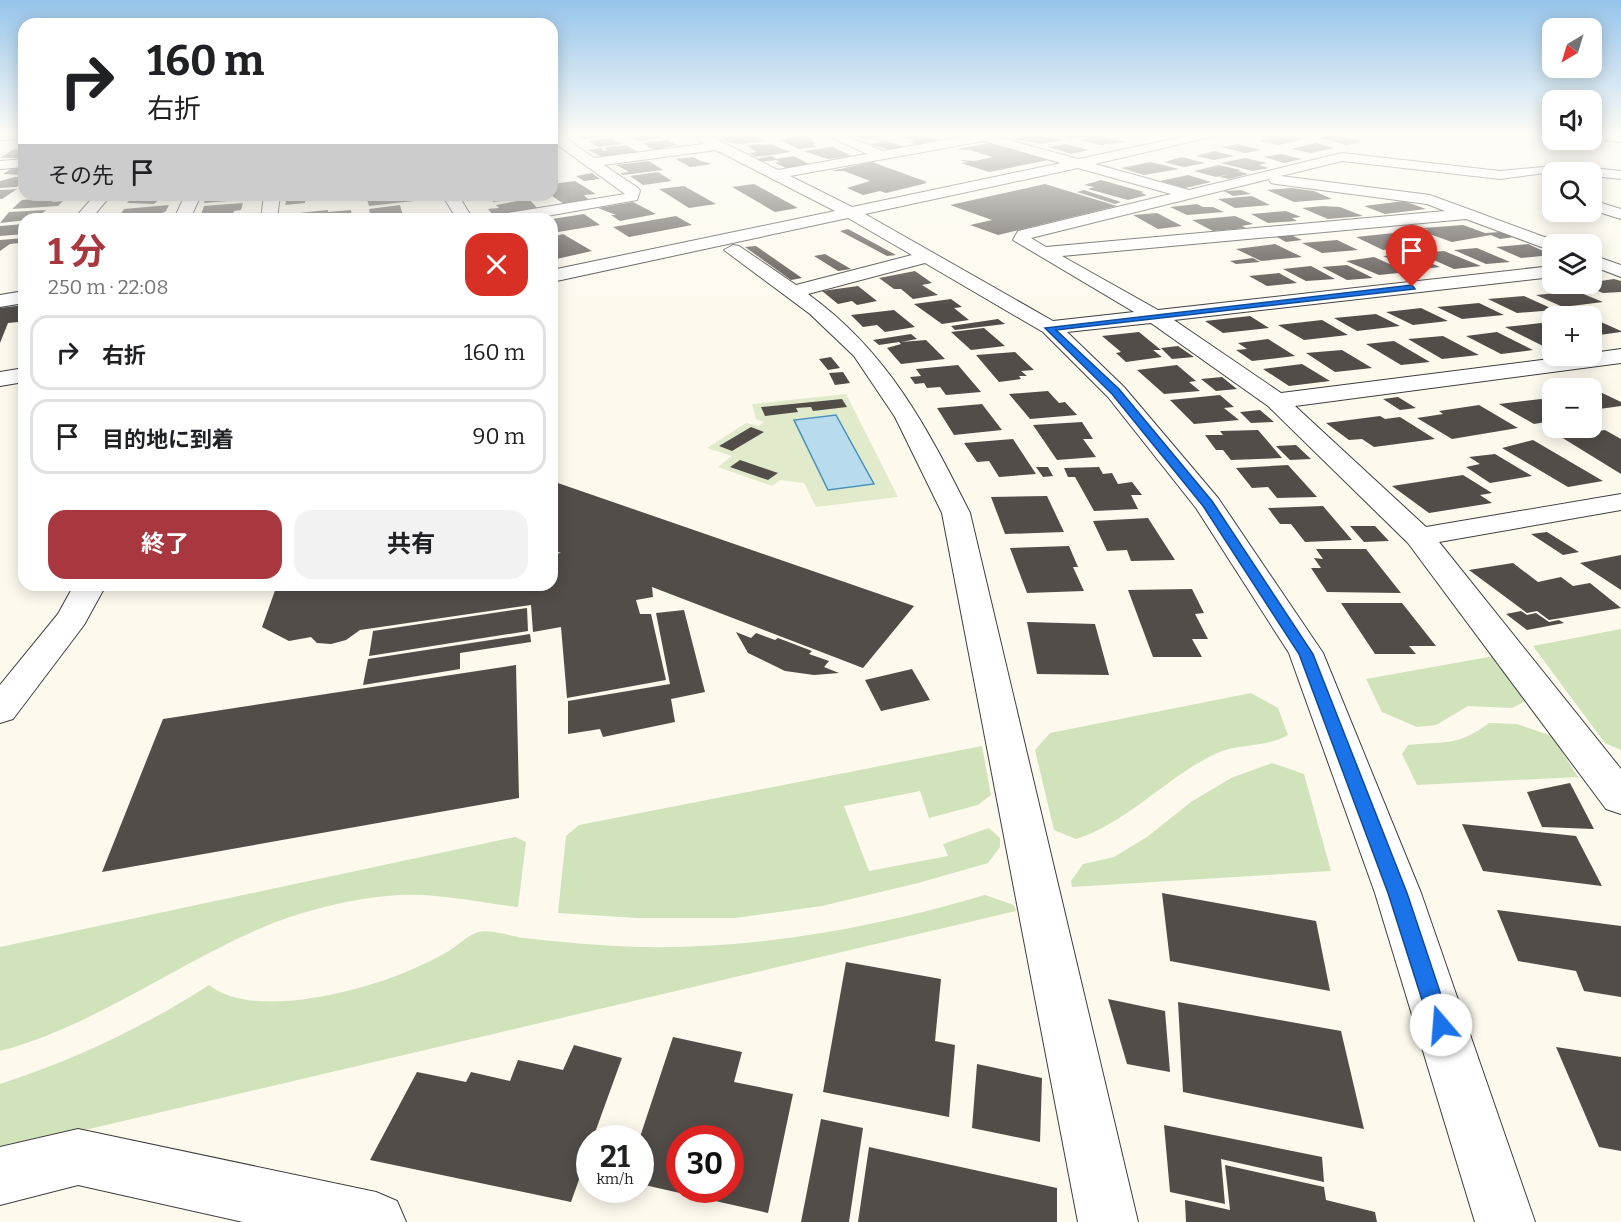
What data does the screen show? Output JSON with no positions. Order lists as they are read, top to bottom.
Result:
{
  "north": "bottom left",
  "page": {
    "map_buttons": ["+", "−"],
    "turn": ["160 m", "右折"],
    "then": "その先",
    "heading": ["1 分", "250 m · 22:08"],
    "list": [
      {
        "name": "右折",
        "value": "160 m"
      },
      {
        "name": "目的地に到着",
        "value": "90 m"
      }
    ],
    "buttons": ["終了", "共有"],
    "speed": "21 km/h",
    "limit": "30"
  }
}
